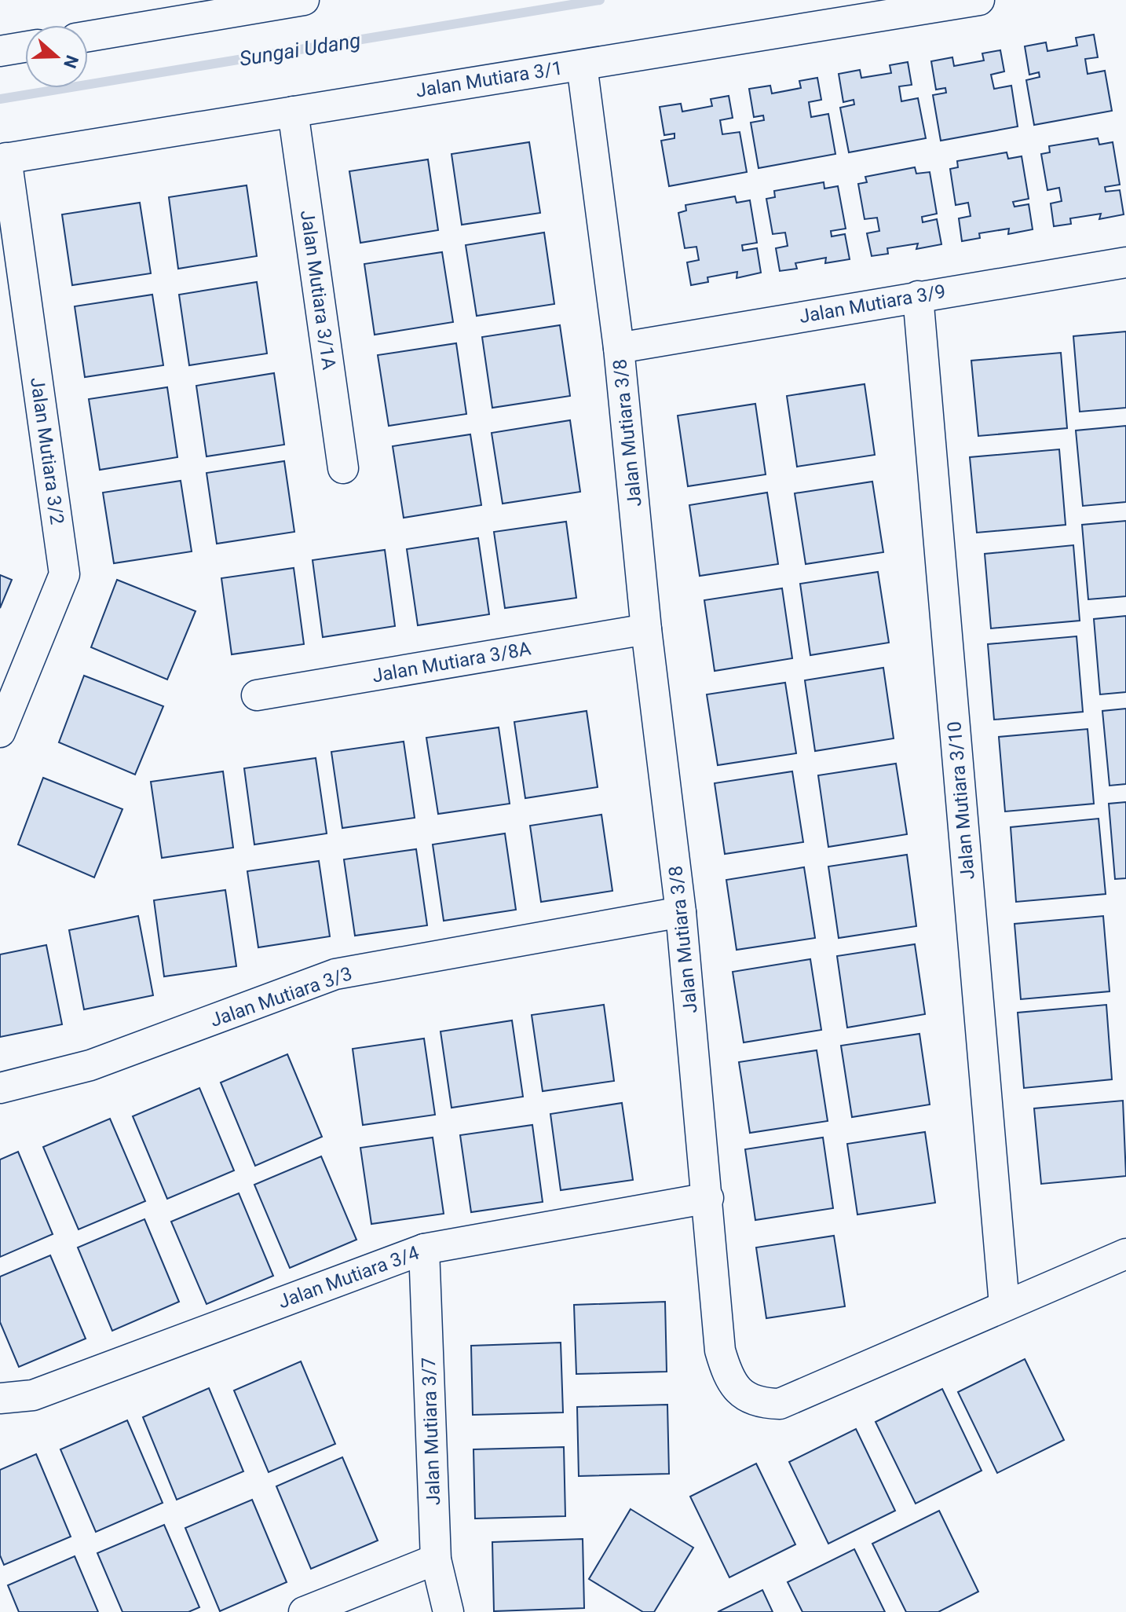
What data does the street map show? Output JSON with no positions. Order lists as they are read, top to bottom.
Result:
{
  "streets": {
    "street": [
      "Jalan Mutiara 3/1",
      "Jalan Mutiara 3/1A",
      "Jalan Mutiara 3/9",
      "Jalan Mutiara 3/8",
      "Jalan Mutiara 3/2",
      "Jalan Mutiara 3/8A",
      "Jalan Mutiara 3/10",
      "Jalan Mutiara 3/3",
      "Jalan Mutiara 3/4",
      "Jalan Mutiara 3/7"
    ]
  },
  "crossings": [
    ["Jalan Mutiara 3/1", "Jalan Mutiara 3/1A"],
    ["Jalan Mutiara 3/1", "Jalan Mutiara 3/8"],
    ["Jalan Mutiara 3/1", "Jalan Mutiara 3/2"],
    ["Jalan Mutiara 3/9", "Jalan Mutiara 3/8"],
    ["Jalan Mutiara 3/9", "Jalan Mutiara 3/10"],
    ["Jalan Mutiara 3/8", "Jalan Mutiara 3/8A"],
    ["Jalan Mutiara 3/8", "Jalan Mutiara 3/10"],
    ["Jalan Mutiara 3/8", "Jalan Mutiara 3/3"],
    ["Jalan Mutiara 3/8", "Jalan Mutiara 3/4"],
    ["Jalan Mutiara 3/4", "Jalan Mutiara 3/7"]
  ],
  "water": ["Sungai Udang"],
  "north": "right"
}
